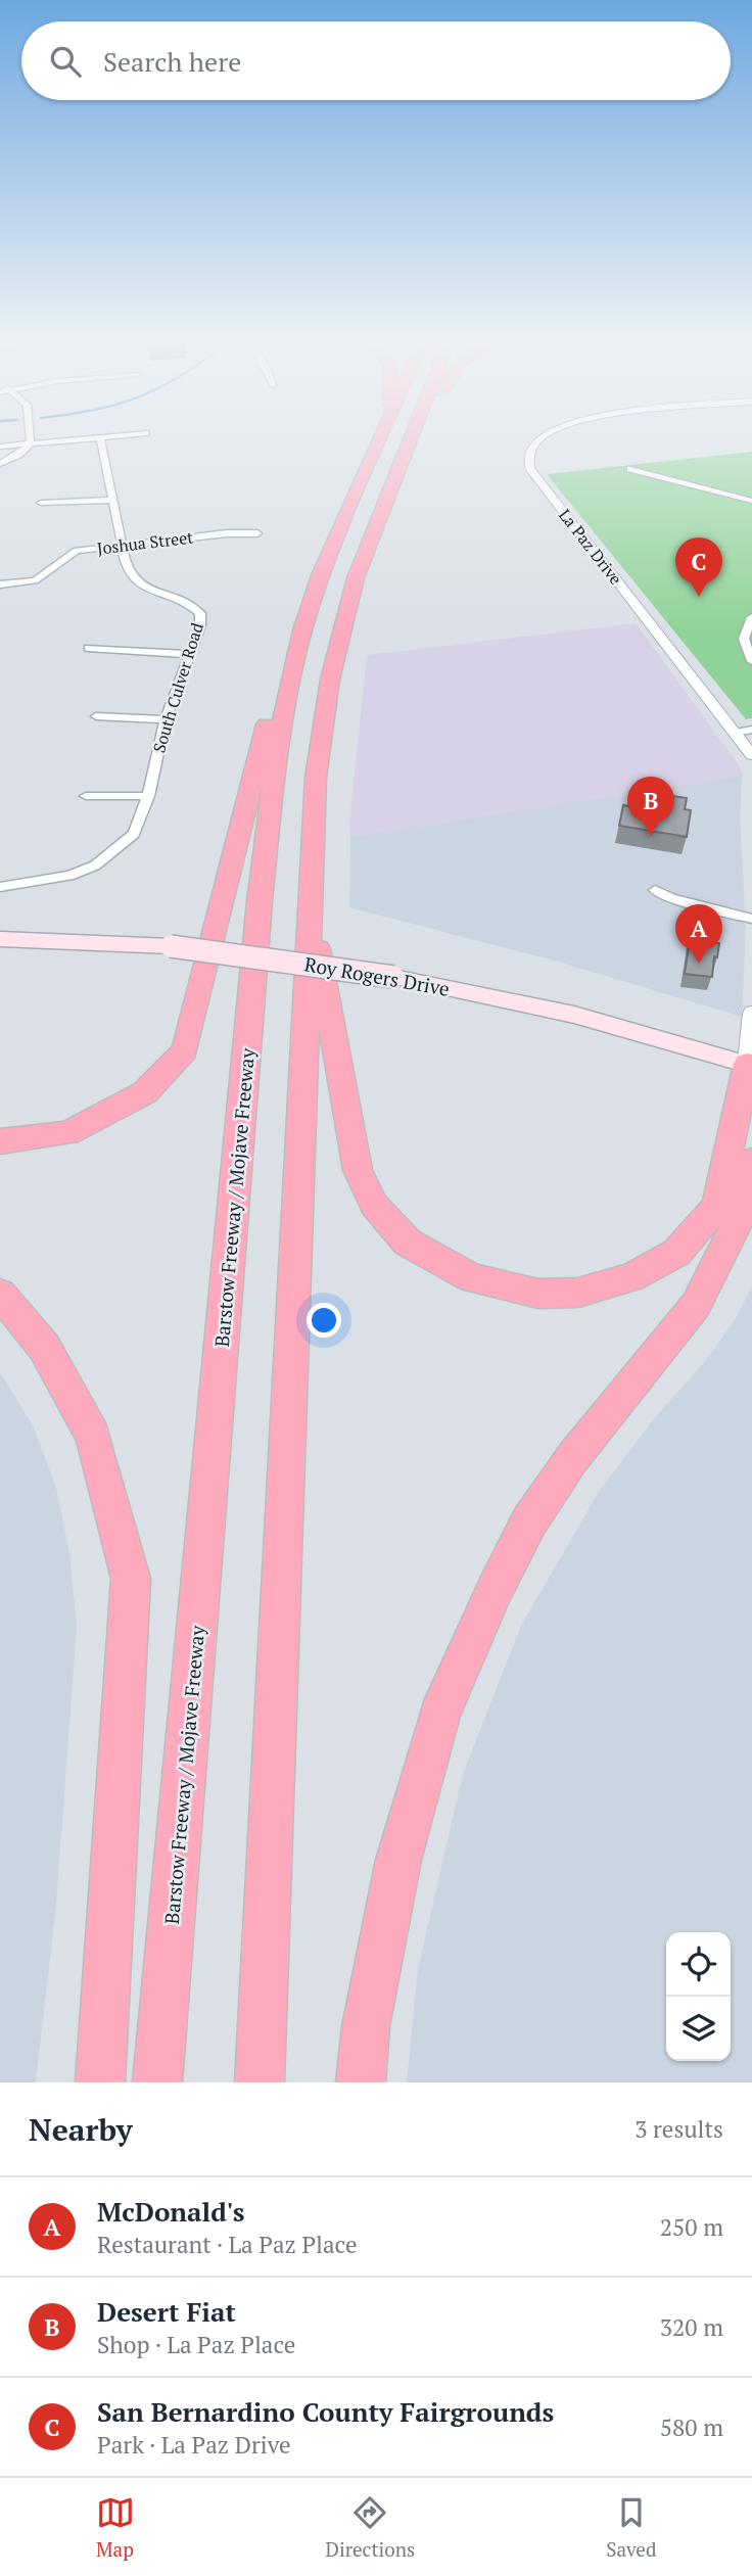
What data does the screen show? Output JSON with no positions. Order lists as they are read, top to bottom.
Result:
{
  "streets": {
    "highway": ["Barstow Freeway / Mojave Freeway"],
    "main road": ["Roy Rogers Drive"],
    "street": ["Joshua Street", "La Paz Drive", "South Culver Road"]
  },
  "crossings": [
    ["Joshua Street", "South Culver Road"]
  ],
  "page": {
    "search": "Search here",
    "pins": ["C", "B", "A"],
    "heading": ["Nearby", "3 results"],
    "list": [
      {
        "mark": "A",
        "name": "McDonald's",
        "note": "Restaurant · La Paz Place",
        "value": "250 m"
      },
      {
        "mark": "B",
        "name": "Desert Fiat",
        "note": "Shop · La Paz Place",
        "value": "320 m"
      },
      {
        "mark": "C",
        "name": "San Bernardino County Fairgrounds",
        "note": "Park · La Paz Drive",
        "value": "580 m"
      }
    ],
    "nav": ["Map", "Directions", "Saved"]
  }
}
